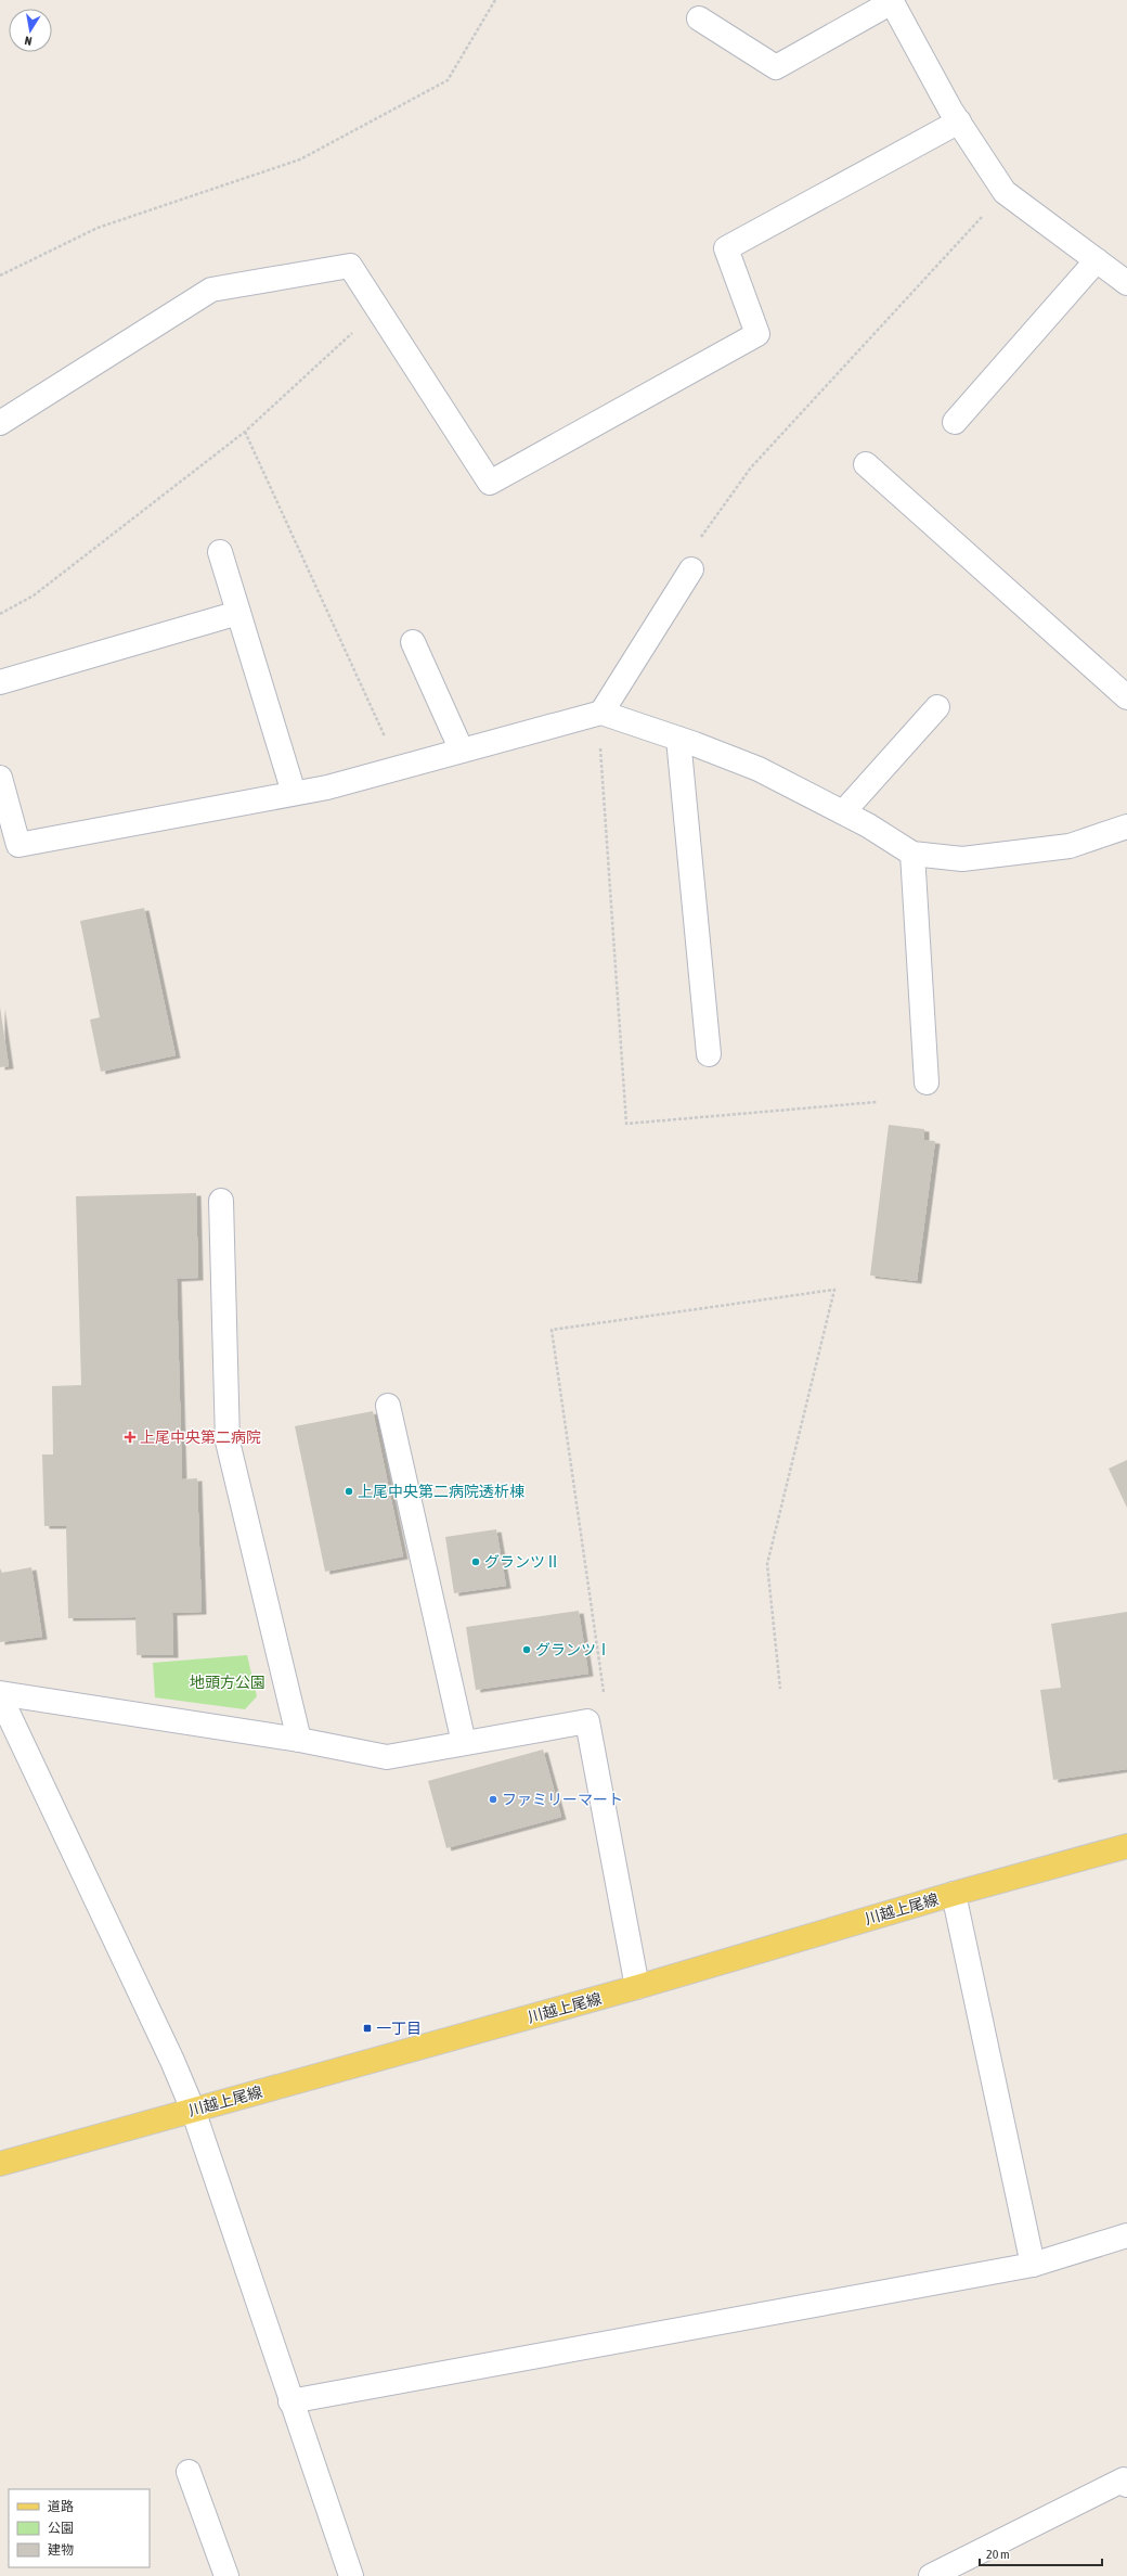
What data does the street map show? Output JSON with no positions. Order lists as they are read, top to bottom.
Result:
{
  "streets": {
    "main road": ["川越上尾線"]
  },
  "parks": ["地頭方公園"],
  "places": {
    "health": ["上尾中央第二病院"],
    "other": [
      "上尾中央第二病院透析棟",
      "グランツⅡ",
      "グランツⅠ",
      "ファミリーマート"
    ],
    "transit": ["一丁目"]
  },
  "legend": ["道路", "公園", "建物"],
  "scale_bar": "20 m",
  "north": "bottom"
}
